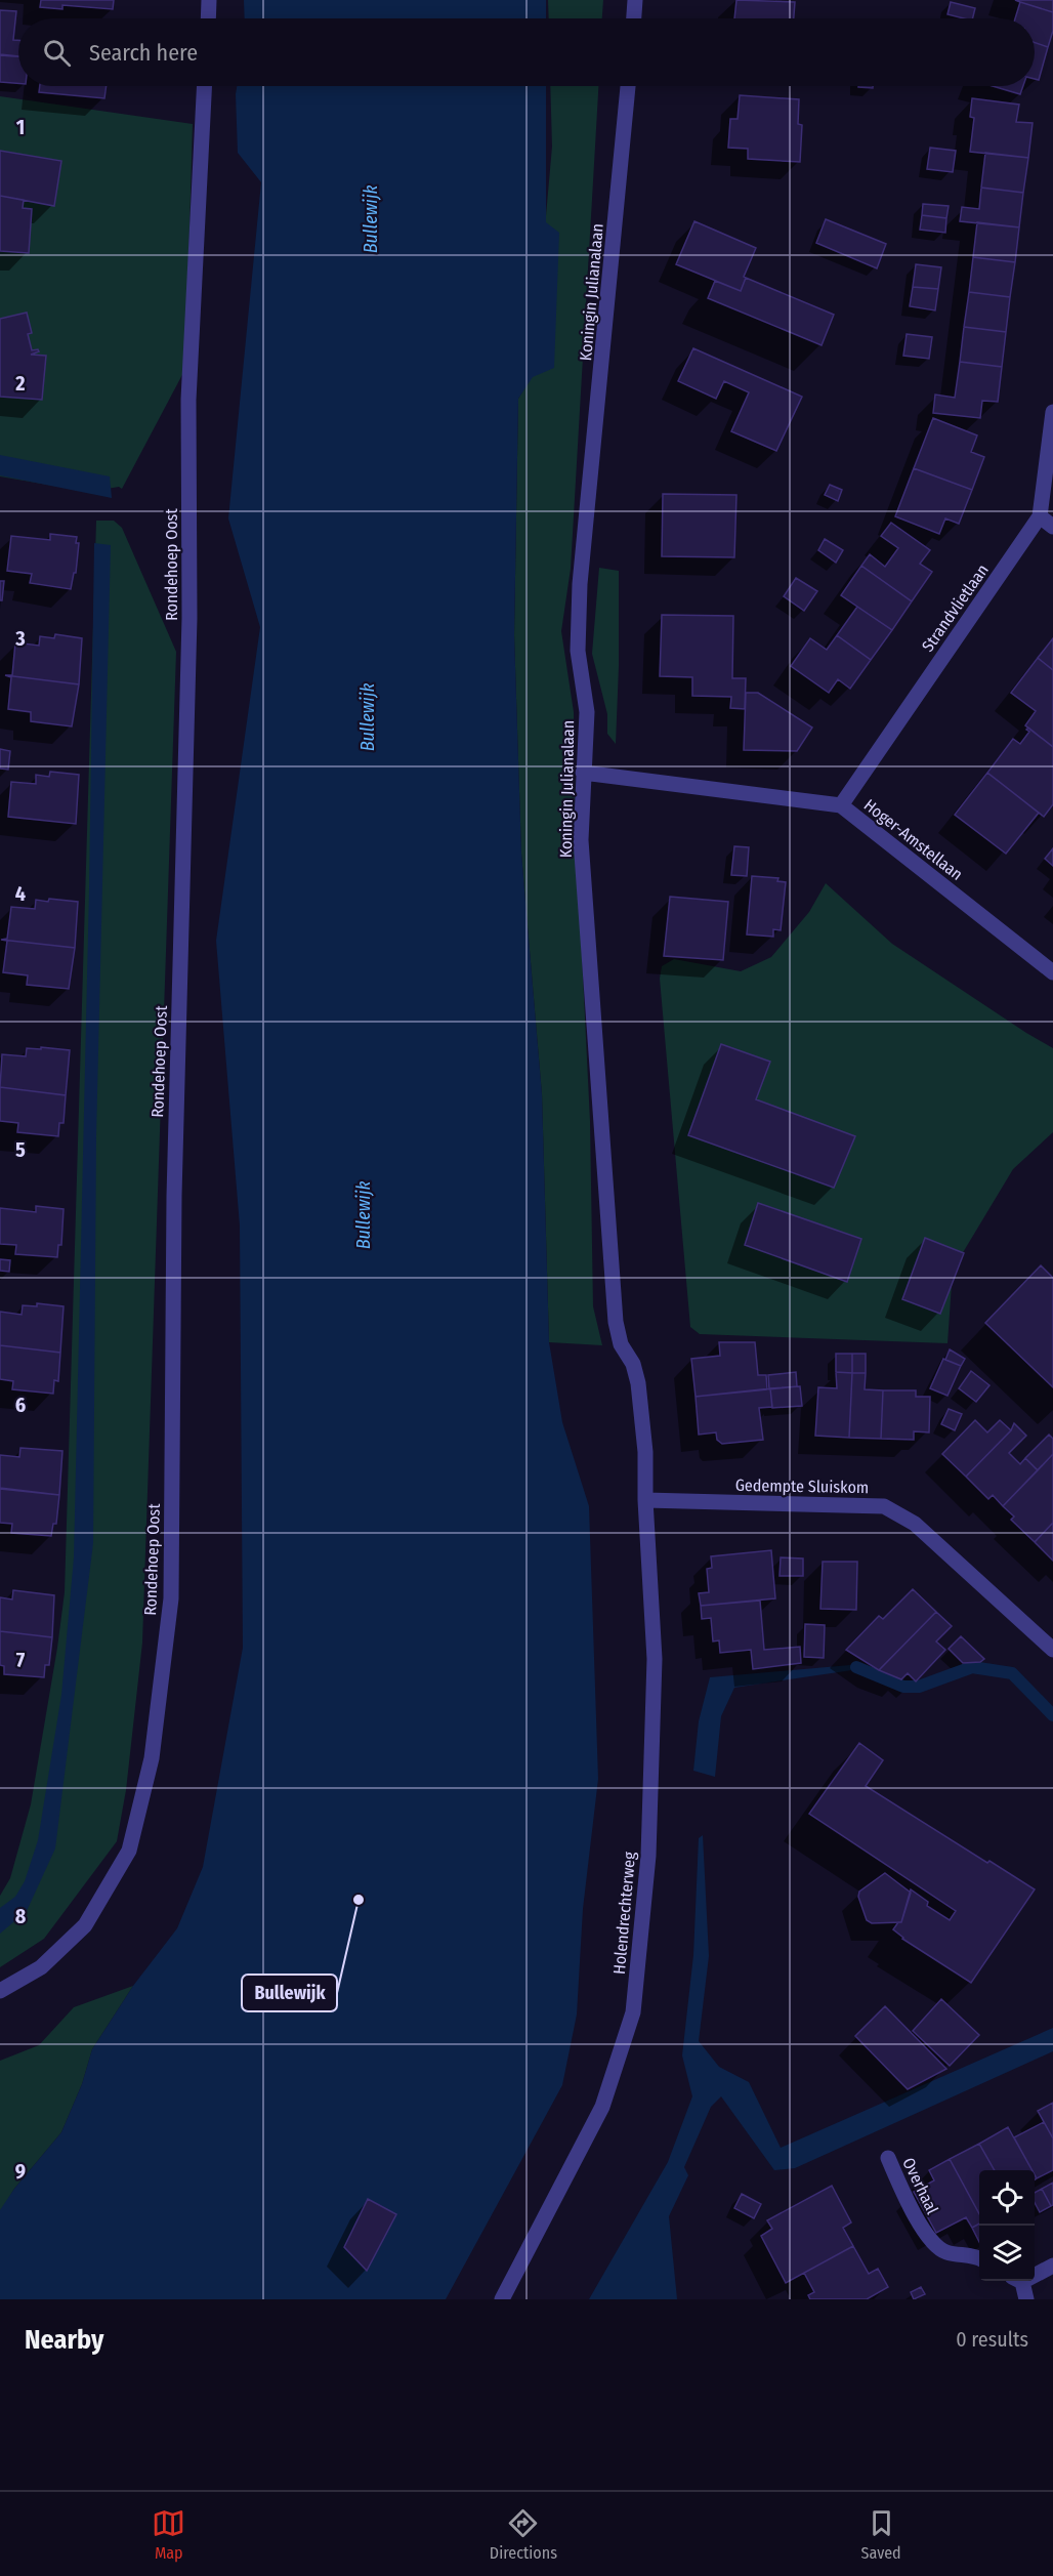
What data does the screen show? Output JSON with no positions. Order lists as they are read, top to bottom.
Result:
{
  "streets": {
    "street": [
      "Koningin Julianalaan",
      "Rondehoep Oost",
      "Strandvlietlaan",
      "Hoger-Amstellaan",
      "Gedempte Sluiskom",
      "Holendrechterweg",
      "Overhaal"
    ]
  },
  "crossings": [
    ["Koningin Julianalaan", "Hoger-Amstellaan"],
    ["Koningin Julianalaan", "Gedempte Sluiskom"],
    ["Koningin Julianalaan", "Holendrechterweg"],
    ["Strandvlietlaan", "Hoger-Amstellaan"],
    ["Gedempte Sluiskom", "Holendrechterweg"]
  ],
  "water": ["Bullewijk"],
  "places": ["Bullewijk"],
  "page": {
    "search": "Search here",
    "heading": ["Nearby", "0 results"],
    "nav": ["Map", "Directions", "Saved"]
  },
  "grid": {
    "rows": [
      "1",
      "2",
      "3",
      "4",
      "5",
      "6",
      "7",
      "8",
      "9"
    ]
  }
}
